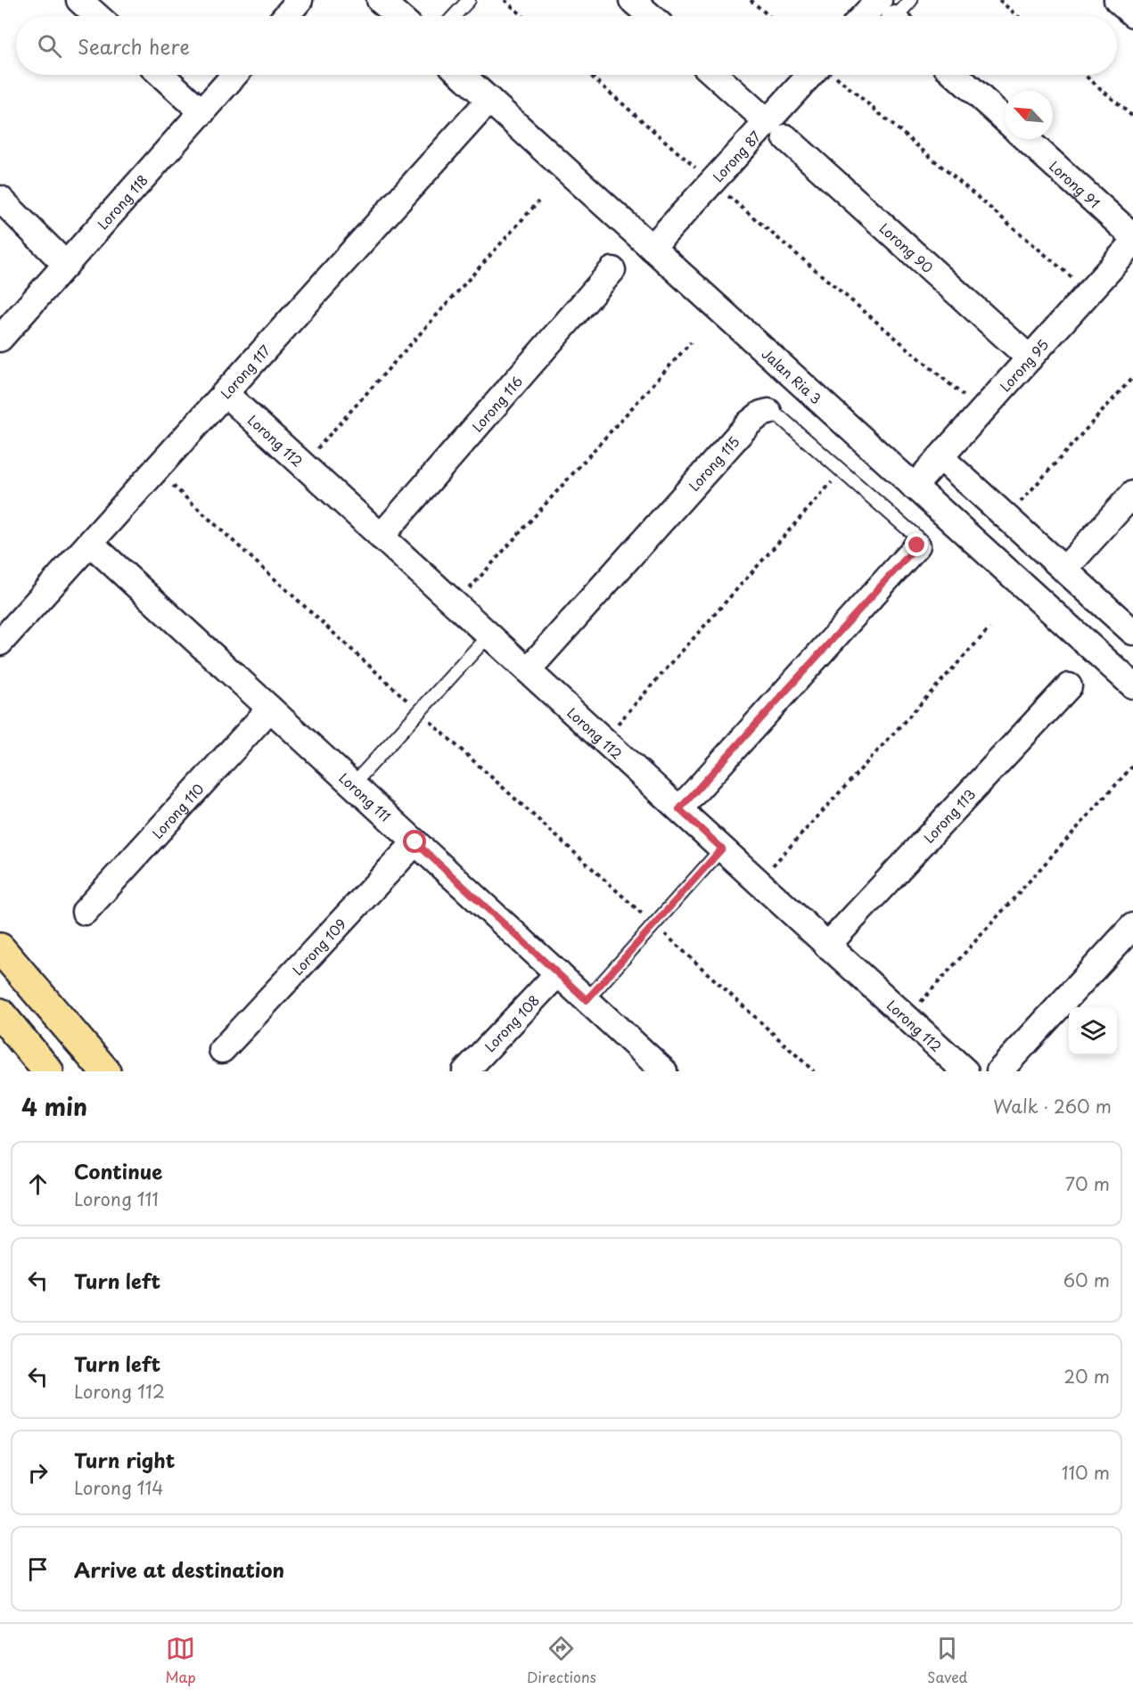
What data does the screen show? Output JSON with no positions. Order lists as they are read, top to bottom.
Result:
{
  "streets": {
    "street": [
      "Lorong 87",
      "Lorong 91",
      "Lorong 118",
      "Lorong 90",
      "Lorong 95",
      "Lorong 117",
      "Jalan Ria 3",
      "Lorong 116",
      "Lorong 112",
      "Lorong 115",
      "Lorong 111",
      "Lorong 110",
      "Lorong 113",
      "Lorong 109",
      "Lorong 108"
    ]
  },
  "crossings": [
    ["Lorong 87", "Lorong 90"],
    ["Lorong 87", "Jalan Ria 3"],
    ["Lorong 91", "Lorong 95"],
    ["Lorong 90", "Lorong 95"],
    ["Lorong 95", "Jalan Ria 3"],
    ["Lorong 117", "Jalan Ria 3"],
    ["Lorong 117", "Lorong 112"],
    ["Lorong 117", "Lorong 111"],
    ["Lorong 116", "Lorong 112"],
    ["Lorong 112", "Lorong 115"],
    ["Lorong 112", "Lorong 113"],
    ["Lorong 111", "Lorong 110"],
    ["Lorong 111", "Lorong 109"],
    ["Lorong 111", "Lorong 108"]
  ],
  "north": "top left",
  "page": {
    "search": "Search here",
    "heading": ["4 min", "Walk · 260 m"],
    "list": [
      ["Continue", "Lorong 111", "70 m"],
      ["Turn left", "60 m"],
      ["Turn left", "Lorong 112", "20 m"],
      ["Turn right", "Lorong 114", "110 m"],
      "Arrive at destination"
    ],
    "nav": ["Map", "Directions", "Saved"]
  }
}
